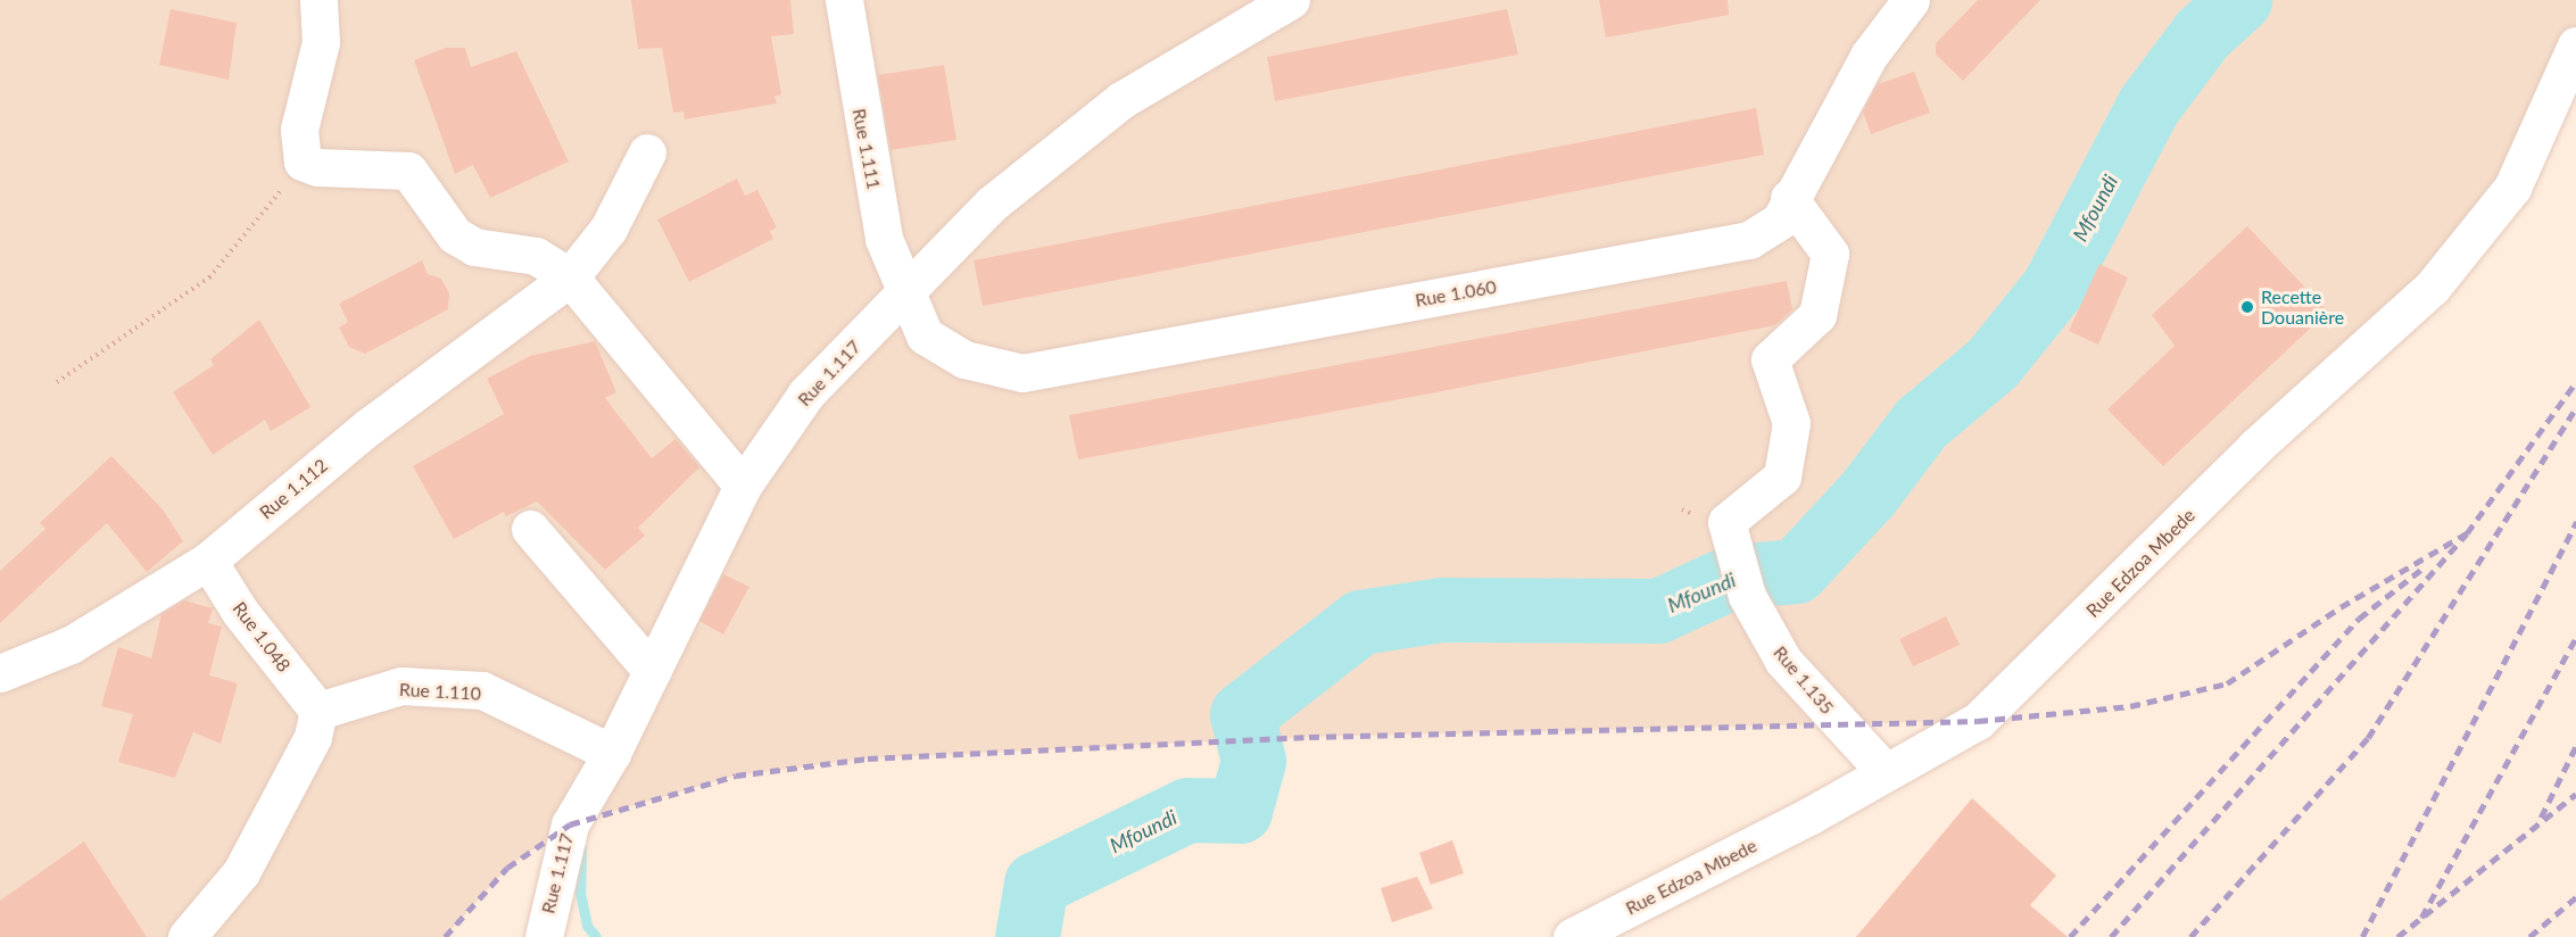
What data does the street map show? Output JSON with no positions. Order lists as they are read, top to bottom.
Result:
{
  "streets": {
    "street": [
      "Rue 1.111",
      "Rue 1.060",
      "Rue 1.117",
      "Rue 1.112",
      "Rue Edzoa Mbede",
      "Rue 1.048",
      "Rue 1.135",
      "Rue 1.110"
    ]
  },
  "crossings": [
    ["Rue 1.111", "Rue 1.060"],
    ["Rue 1.111", "Rue 1.117"],
    ["Rue 1.060", "Rue 1.117"],
    ["Rue 1.060", "Rue 1.135"],
    ["Rue 1.117", "Rue 1.110"],
    ["Rue 1.112", "Rue 1.048"],
    ["Rue Edzoa Mbede", "Rue 1.135"],
    ["Rue 1.048", "Rue 1.110"]
  ],
  "water": ["Mfoundi"],
  "places": ["Recette Douanière"]
}
